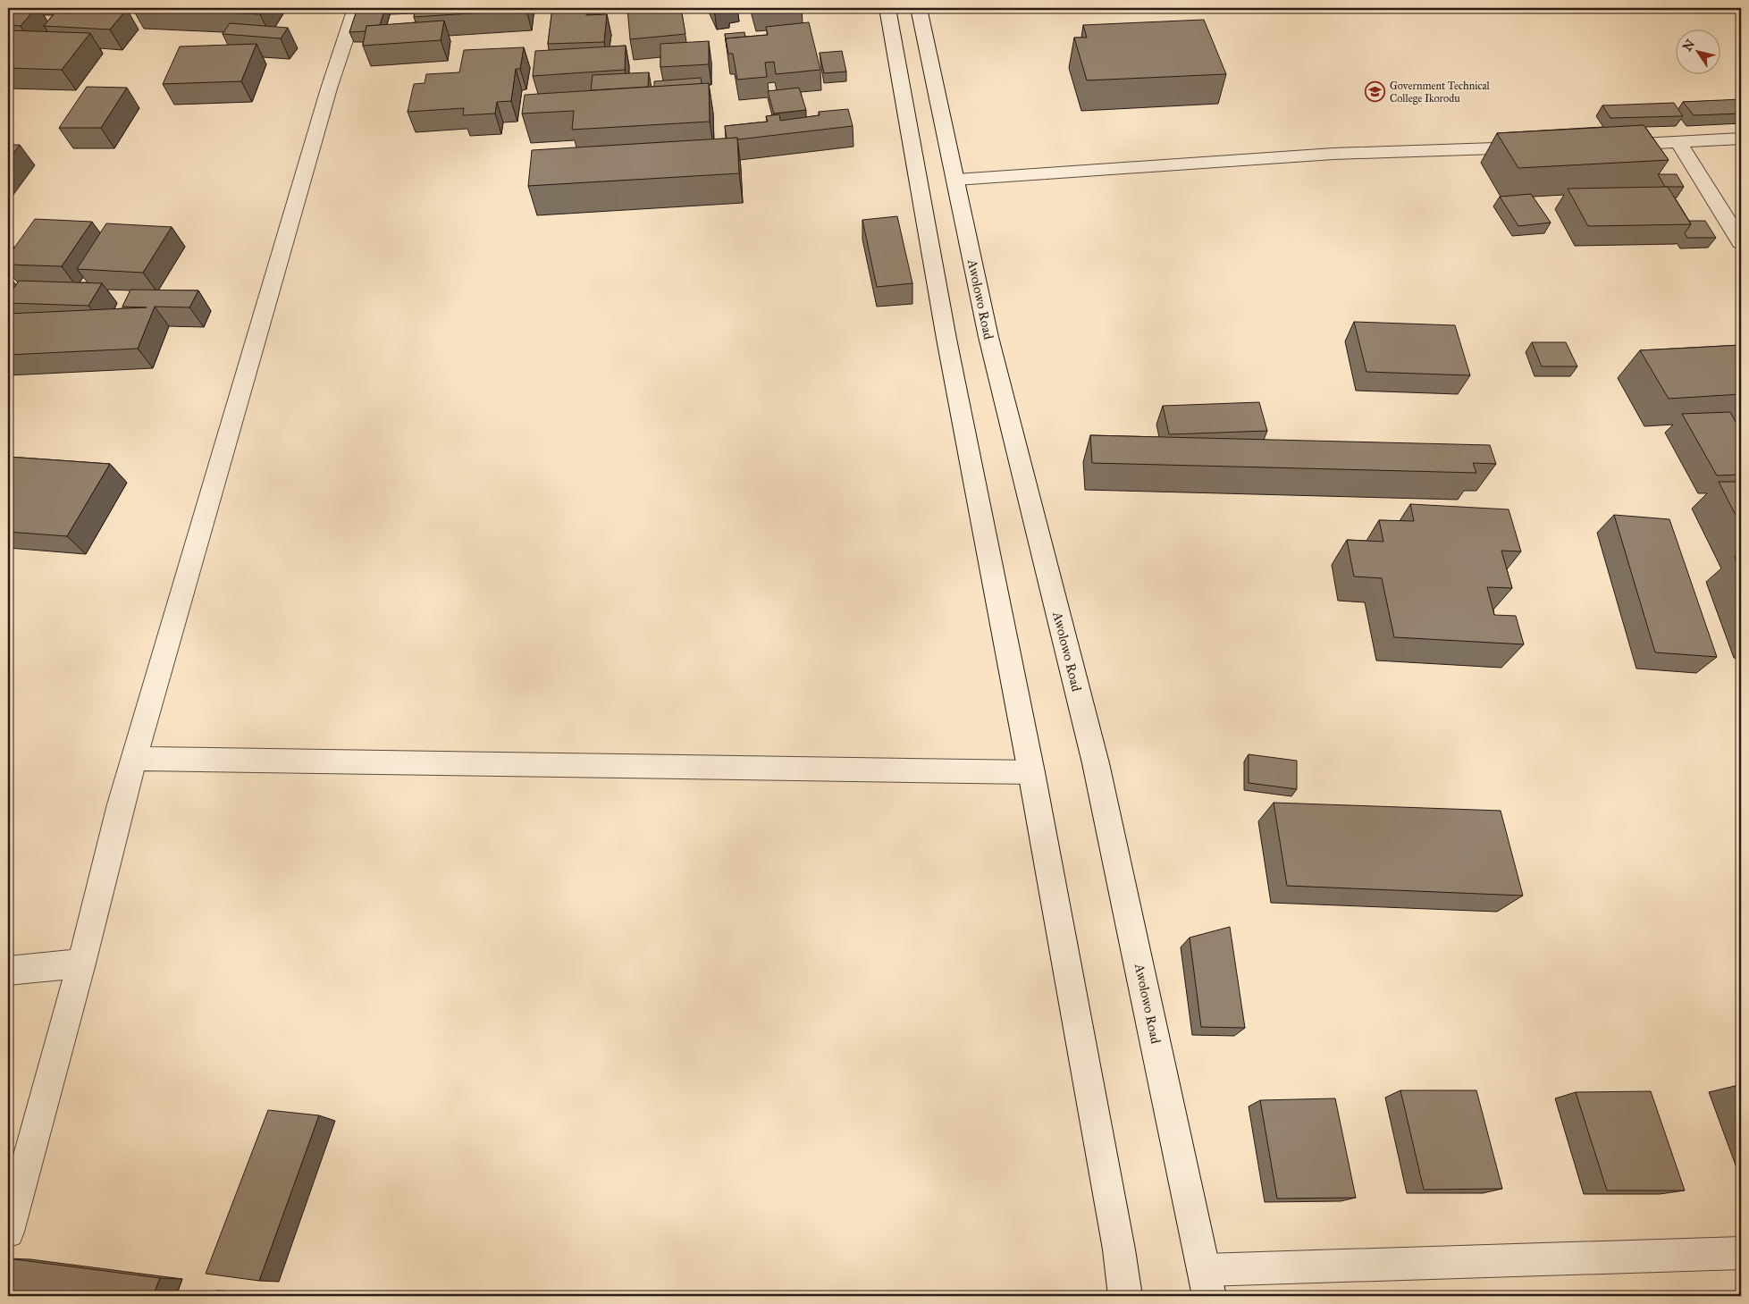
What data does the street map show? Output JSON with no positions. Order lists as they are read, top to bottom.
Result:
{
  "streets": {
    "street": ["Awolowo Road"]
  },
  "places": {
    "school or university": ["Government Technical College Ikorodu"]
  },
  "north": "top left"
}
